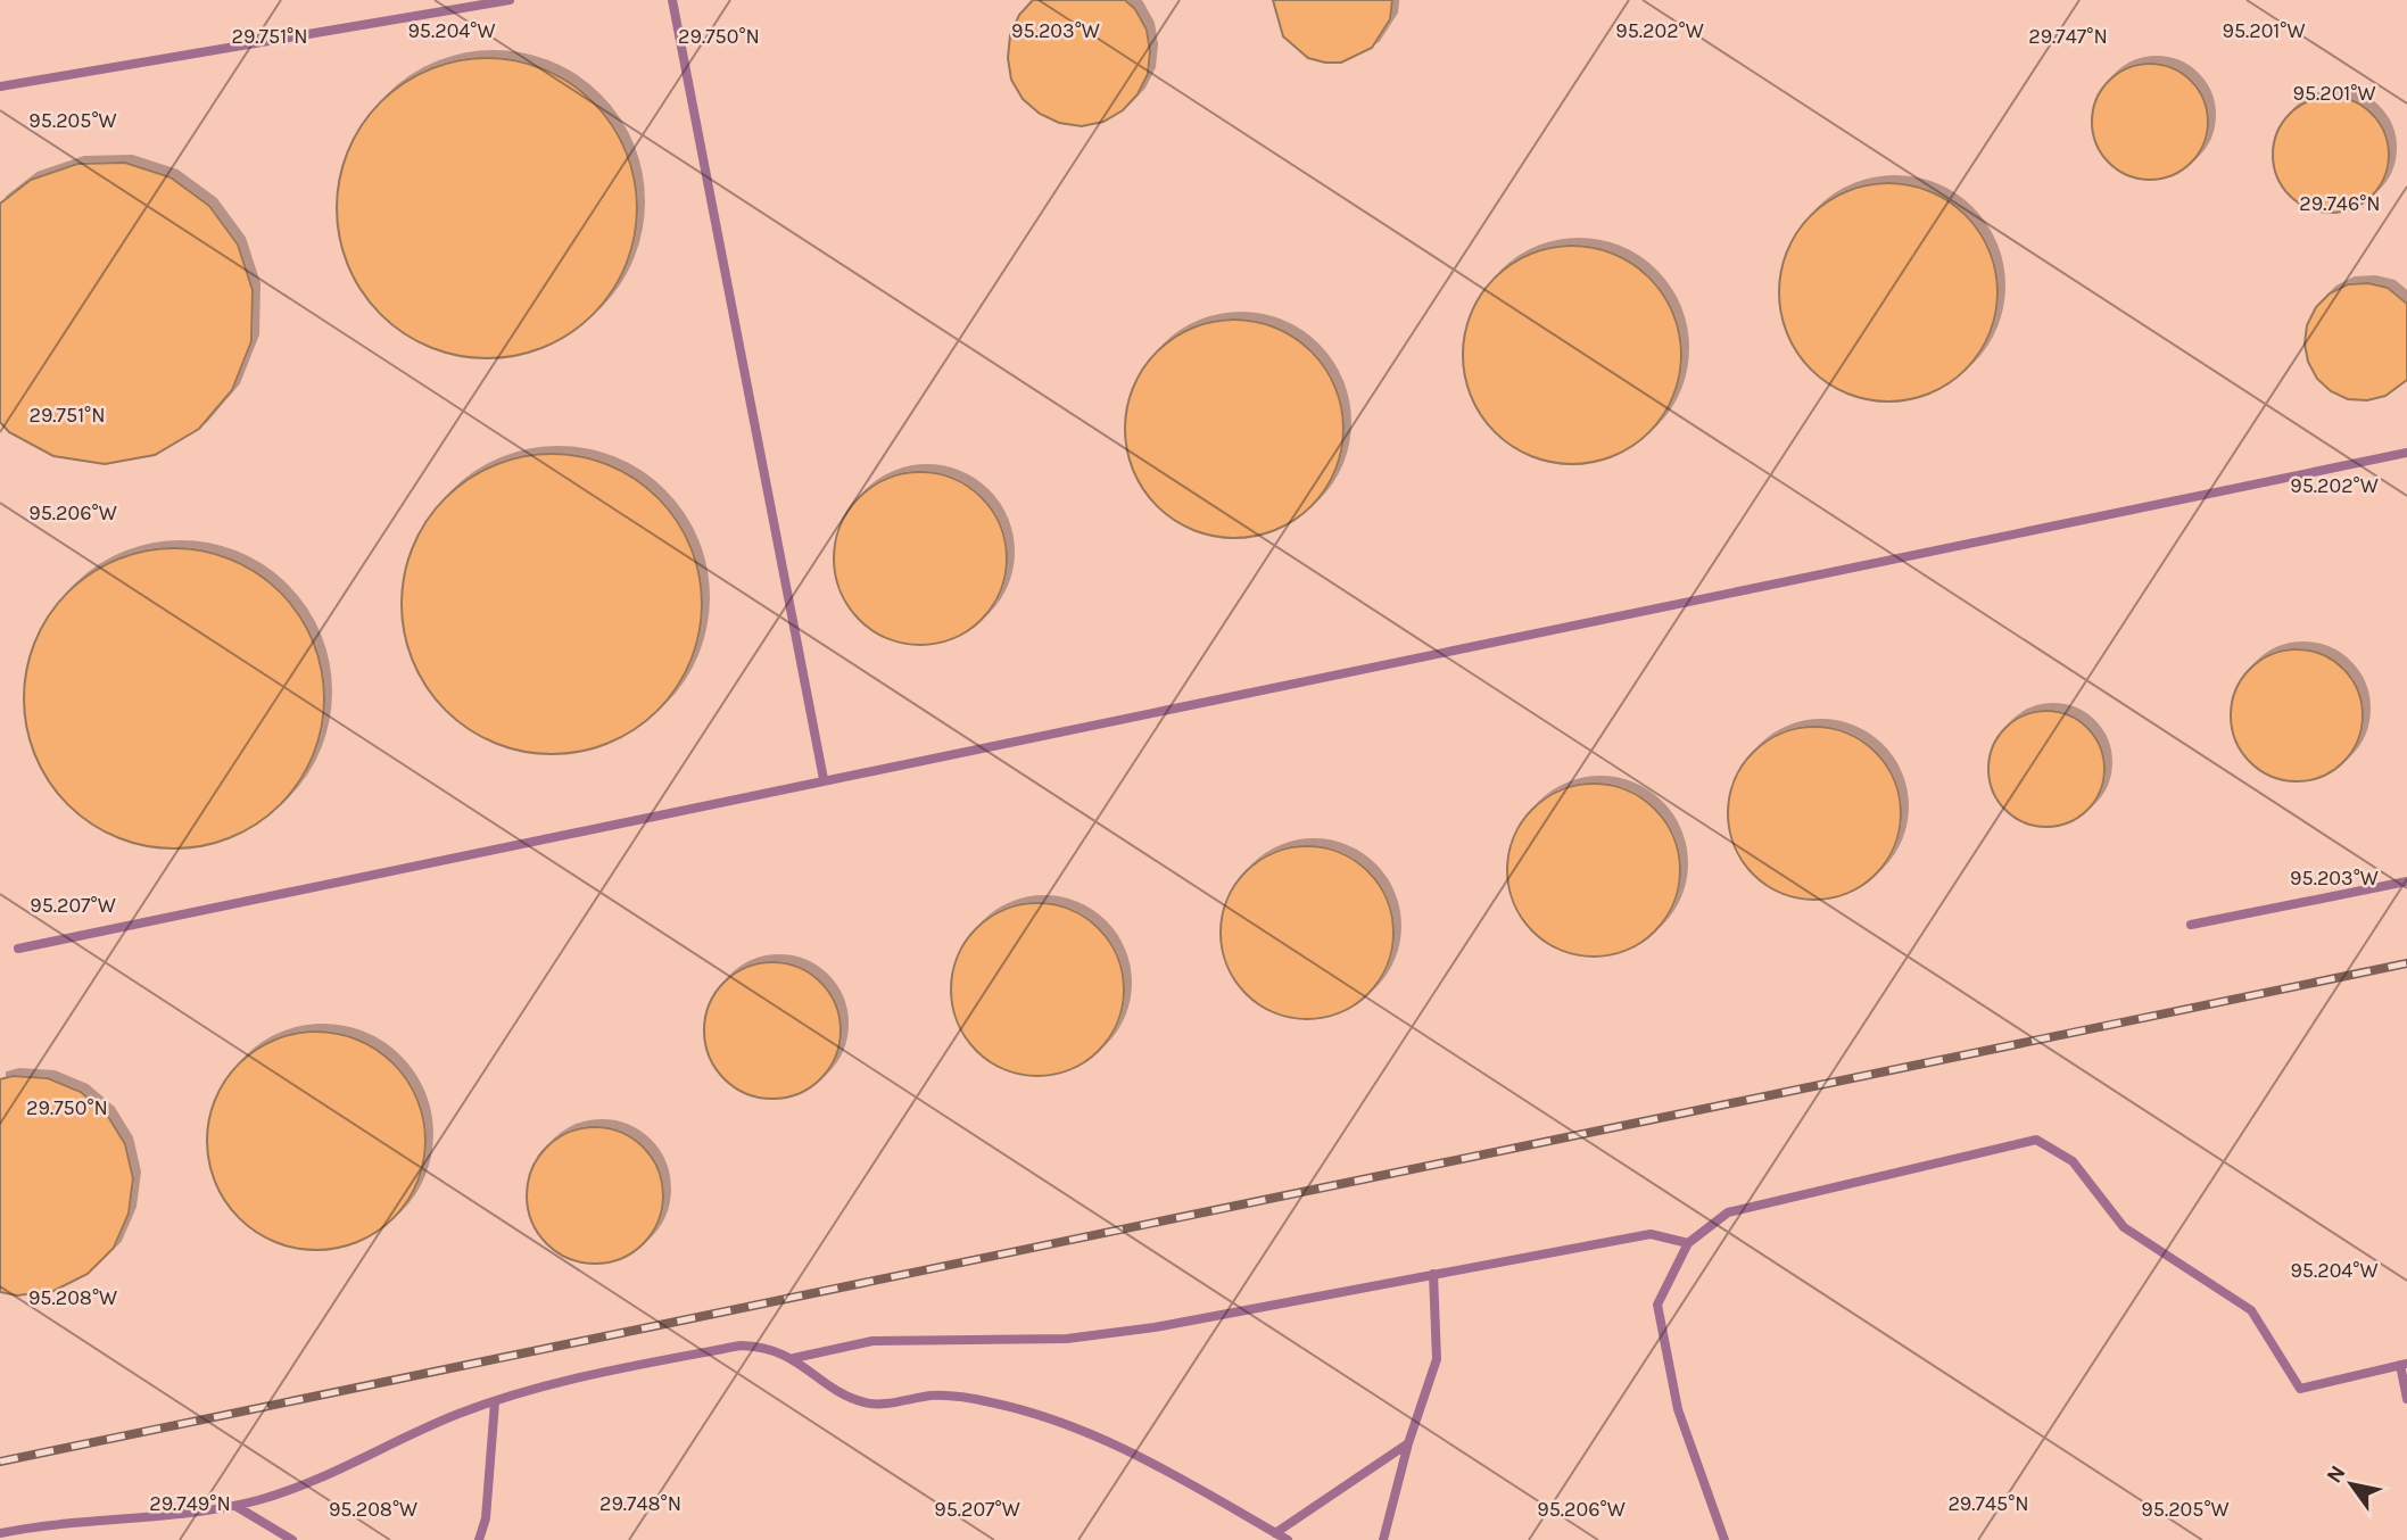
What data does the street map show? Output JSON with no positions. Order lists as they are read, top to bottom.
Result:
{
  "north": "top left",
  "coordinates": [
    "95.201°W",
    "95.204°W",
    "95.203°W",
    "95.202°W",
    "29.751°N",
    "29.750°N",
    "29.747°N",
    "95.205°W",
    "29.746°N",
    "95.206°W",
    "95.207°W",
    "95.208°W",
    "29.749°N",
    "29.748°N",
    "29.745°N"
  ]
}
